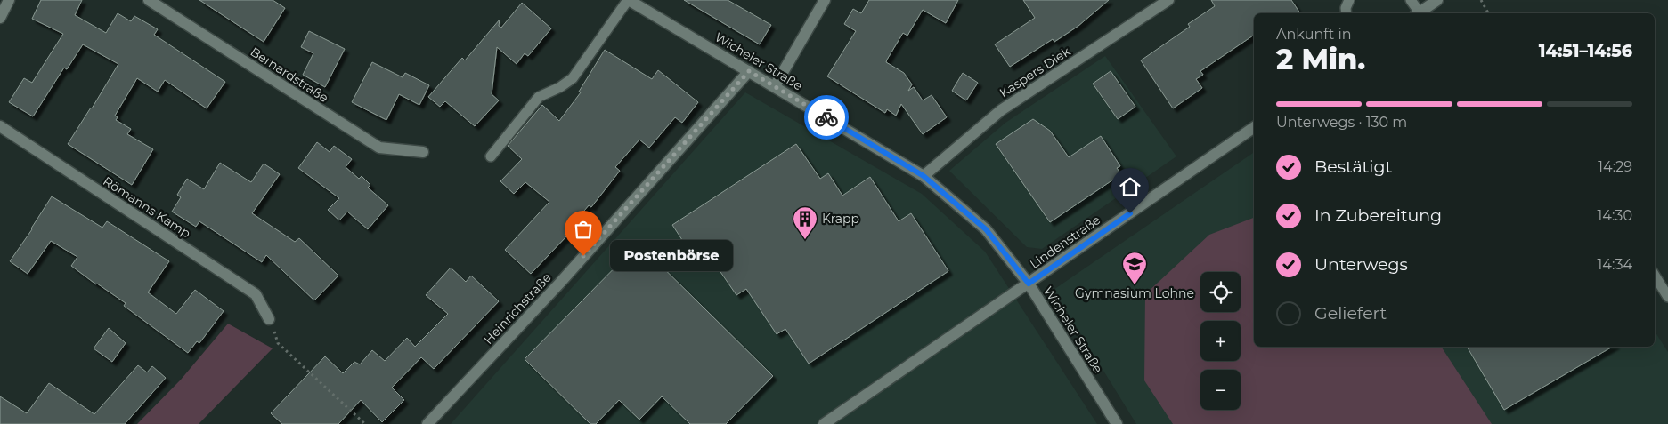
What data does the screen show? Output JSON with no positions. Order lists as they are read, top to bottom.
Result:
{
  "streets": {
    "street": [
      "Wicheler Straße",
      "Kaspers Diek",
      "Bernardstraße",
      "Römanns Kamp",
      "Lindenstraße",
      "Heinrichstraße"
    ]
  },
  "crossings": [
    ["Wicheler Straße", "Kaspers Diek"],
    ["Wicheler Straße", "Lindenstraße"],
    ["Wicheler Straße", "Heinrichstraße"]
  ],
  "places": {
    "building": ["Krapp"],
    "other": ["Postenbörse"],
    "school or university": ["Gymnasium Lohne"]
  },
  "page": {
    "heading": ["2 Min.", "Ankunft in", "14:51–14:56"],
    "bar": "Unterwegs · 130 m",
    "list": [
      ["Bestätigt", "14:29"],
      ["In Zubereitung", "14:30"],
      ["Unterwegs", "14:34"],
      "Geliefert"
    ],
    "bubble": "Postenbörse",
    "map_buttons": ["+", "−"]
  }
}
